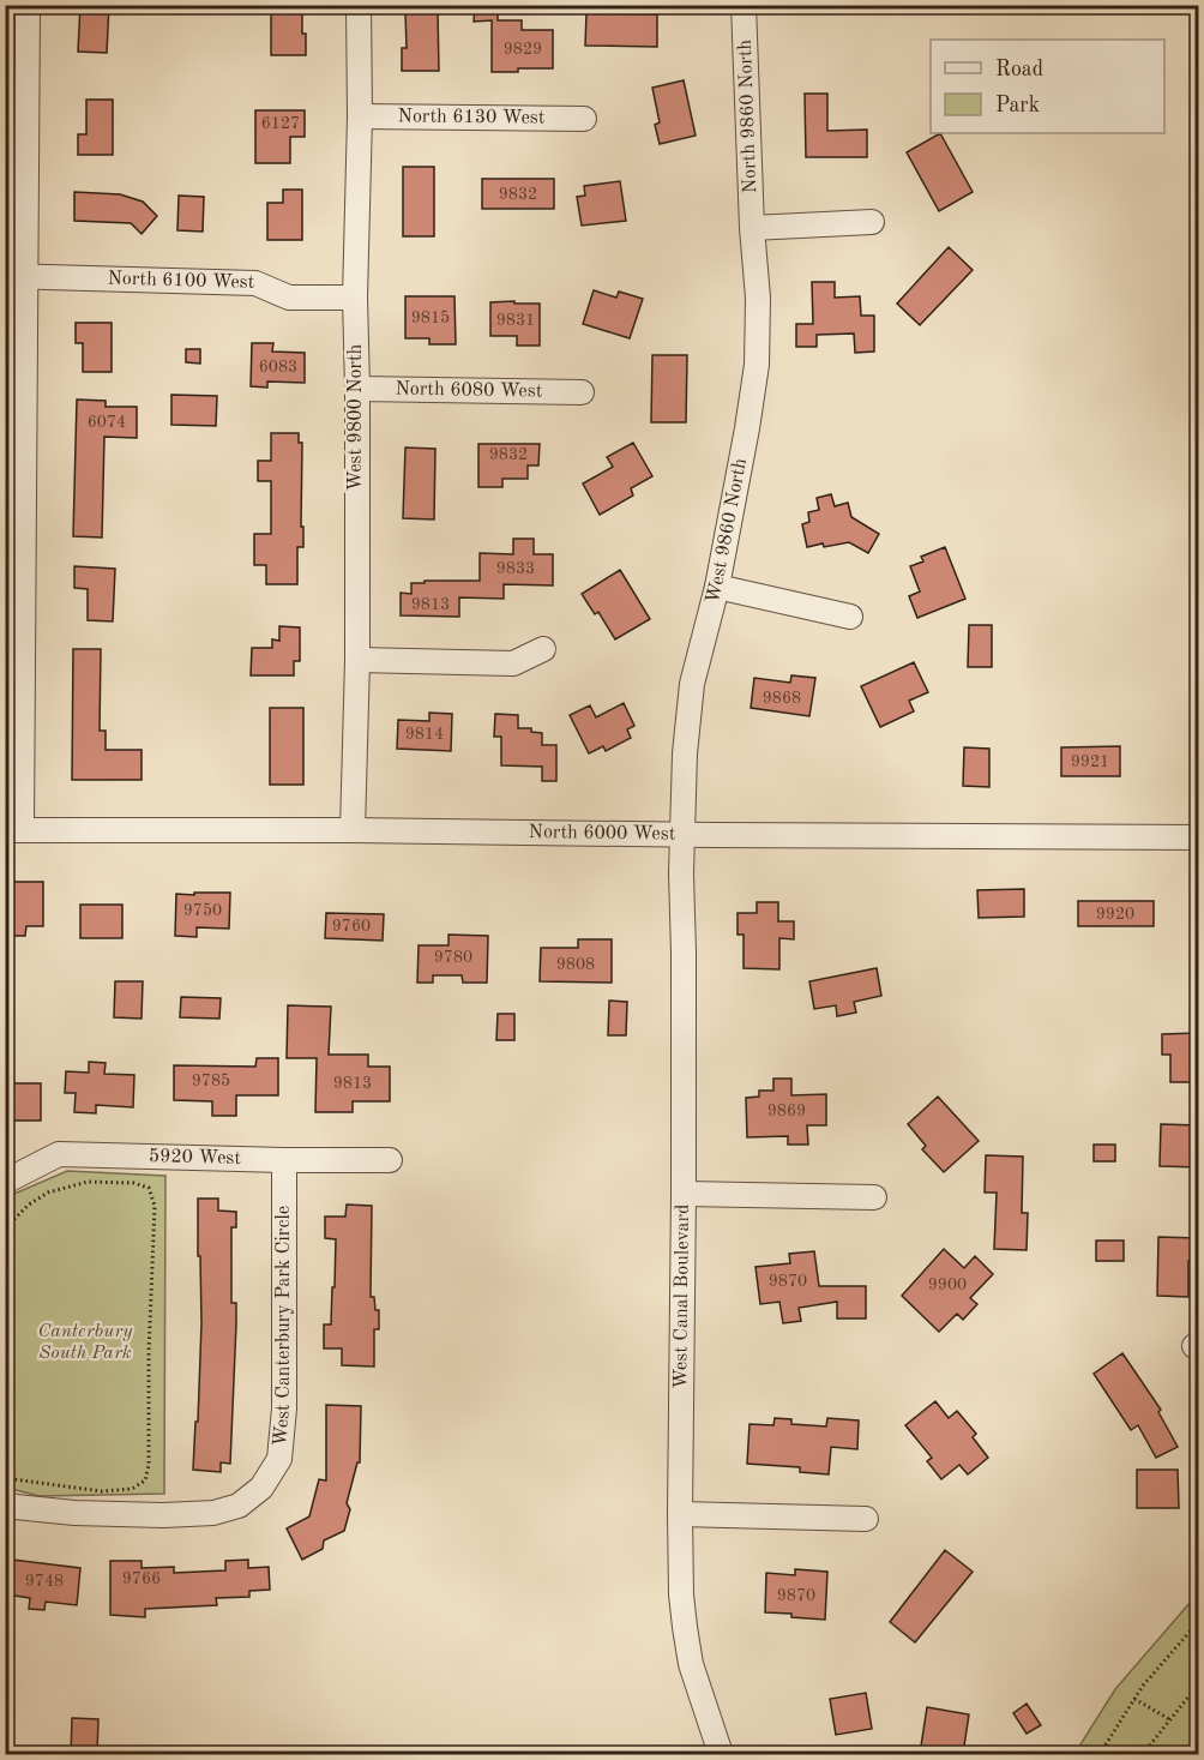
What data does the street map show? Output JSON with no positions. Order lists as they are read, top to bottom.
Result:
{
  "streets": {
    "street": [
      "North 9860 North",
      "North 6130 West",
      "North 6100 West",
      "North 6080 West",
      "West 9800 North",
      "West 9860 North",
      "North 6000 West",
      "5920 West",
      "West Canal Boulevard",
      "West Canterbury Park Circle"
    ]
  },
  "crossings": [
    ["North 9860 North", "West 9860 North"],
    ["North 6130 West", "West 9800 North"],
    ["North 6100 West", "West 9800 North"],
    ["North 6080 West", "West 9800 North"],
    ["West 9800 North", "North 6000 West"],
    ["West 9860 North", "North 6000 West"],
    ["West 9860 North", "West Canal Boulevard"],
    ["North 6000 West", "West Canal Boulevard"],
    ["5920 West", "West Canterbury Park Circle"]
  ],
  "parks": ["Canterbury South Park"],
  "house_numbers": [
    "9829",
    "6127",
    "9832",
    "9815",
    "9831",
    "6083",
    "6074",
    "9832",
    "9833",
    "9813",
    "9868",
    "9814",
    "9921",
    "9750",
    "9920",
    "9760",
    "9780",
    "9808",
    "9785",
    "9813",
    "9869",
    "9870",
    "9900",
    "9766",
    "9748",
    "9870"
  ],
  "legend": ["Road", "Park"]
}
